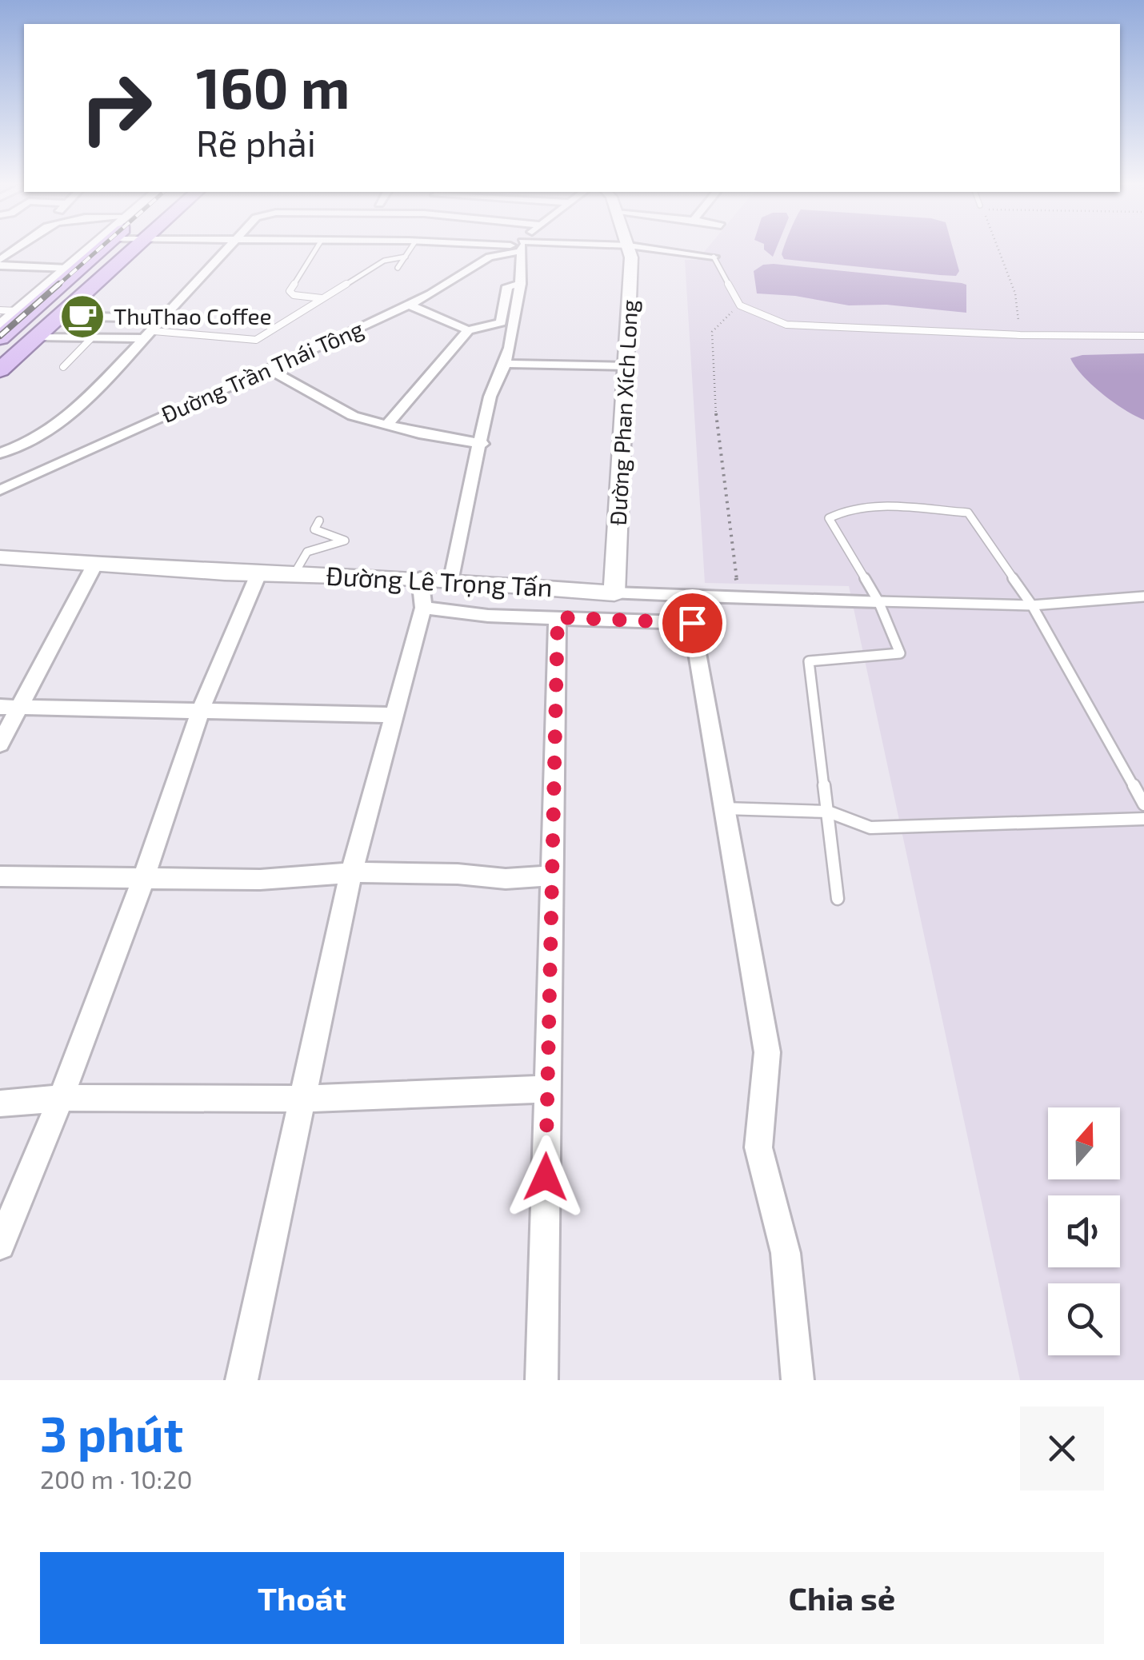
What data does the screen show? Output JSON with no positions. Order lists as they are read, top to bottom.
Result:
{
  "streets": {
    "street": ["Đường Trần Thái Tông", "Đường Phan Xích Long", "Đường Lê Trọng Tấn"]
  },
  "crossings": [
    ["Đường Phan Xích Long", "Đường Lê Trọng Tấn"]
  ],
  "places": {
    "cafe": ["ThuThao Coffee"]
  },
  "north": "top",
  "page": {
    "turn": ["160 m", "Rẽ phải"],
    "heading": ["3 phút", "200 m · 10:20"],
    "buttons": ["Thoát", "Chia sẻ"]
  }
}
